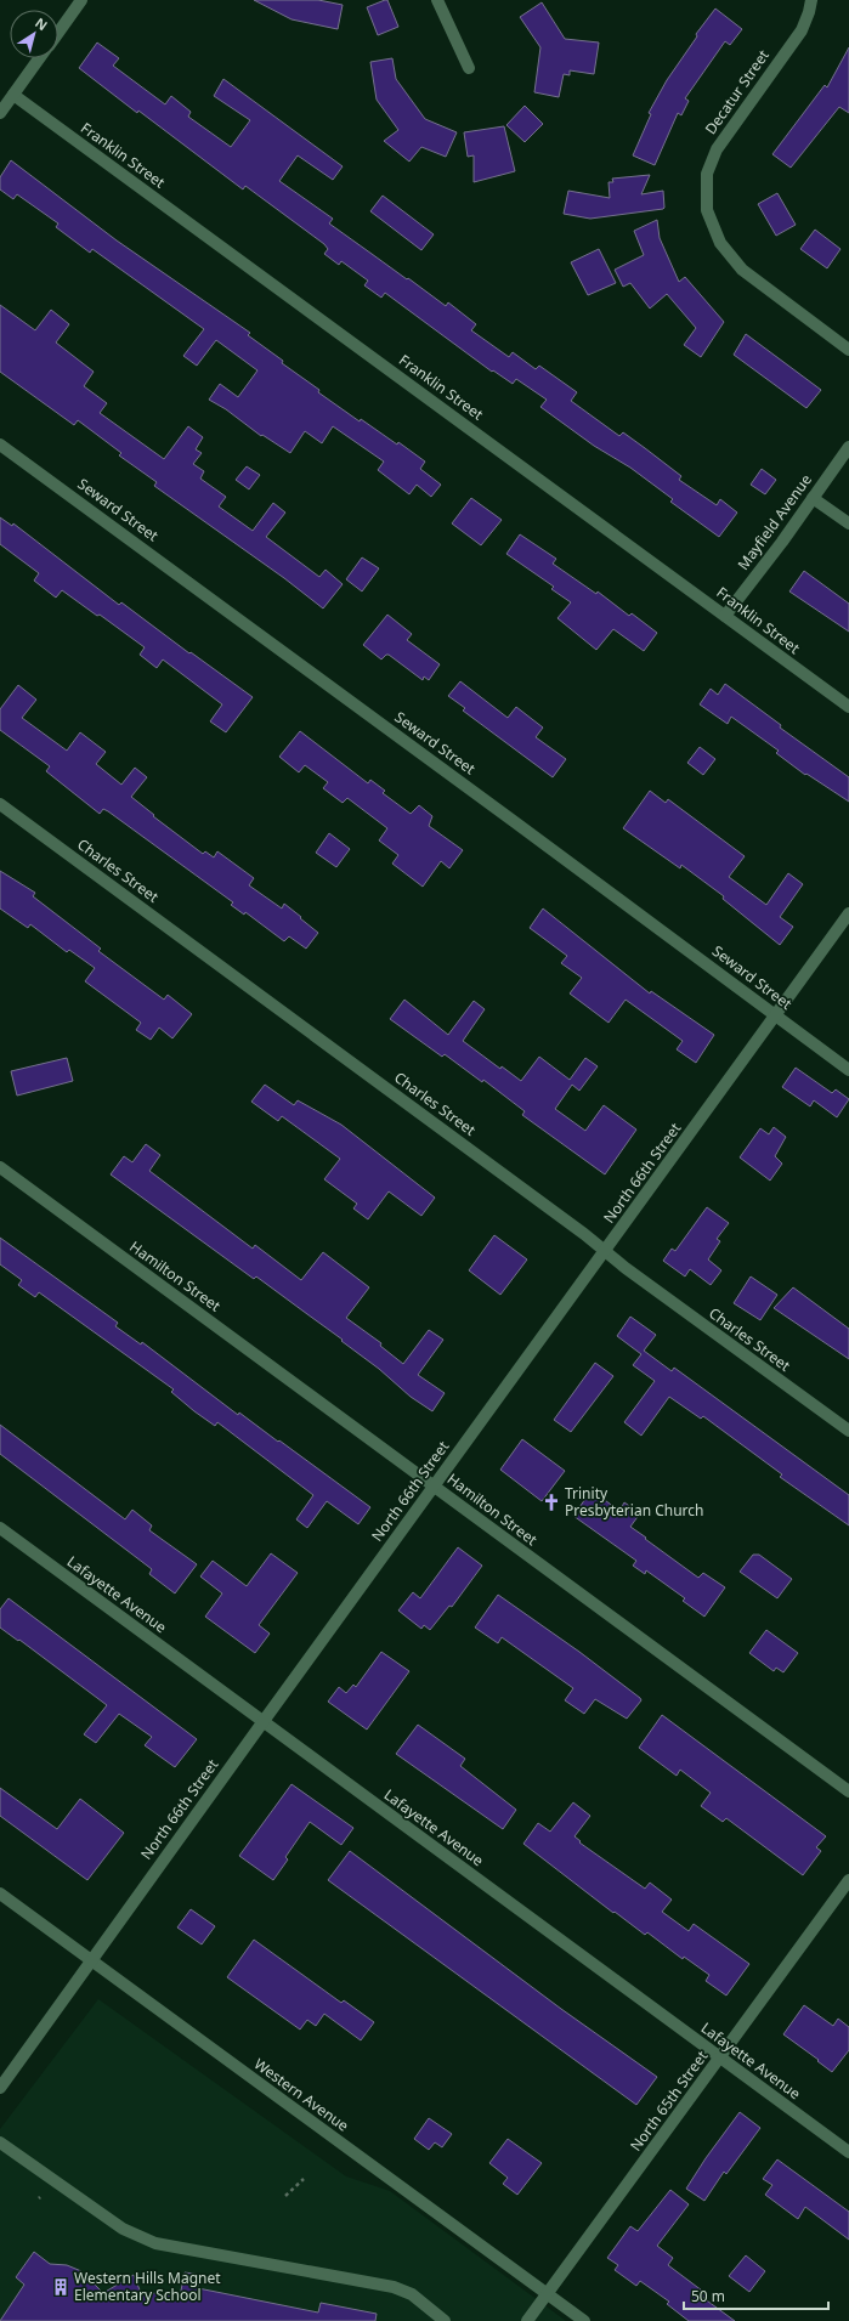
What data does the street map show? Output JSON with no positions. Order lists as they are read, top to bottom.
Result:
{
  "streets": {
    "street": [
      "Decatur Street",
      "Franklin Street",
      "Seward Street",
      "Mayfield Avenue",
      "Charles Street",
      "North 66th Street",
      "Hamilton Street",
      "Lafayette Avenue",
      "Western Avenue",
      "North 65th Street"
    ]
  },
  "crossings": [
    ["Franklin Street", "Mayfield Avenue"],
    ["Seward Street", "North 66th Street"],
    ["Charles Street", "North 66th Street"],
    ["North 66th Street", "Hamilton Street"],
    ["North 66th Street", "Lafayette Avenue"],
    ["North 66th Street", "Western Avenue"],
    ["Lafayette Avenue", "North 65th Street"],
    ["Western Avenue", "North 65th Street"]
  ],
  "places": {
    "church": ["Trinity Presbyterian Church"],
    "building": ["Western Hills Magnet Elementary School"]
  },
  "scale_bar": "50 m",
  "north": "top right"
}
